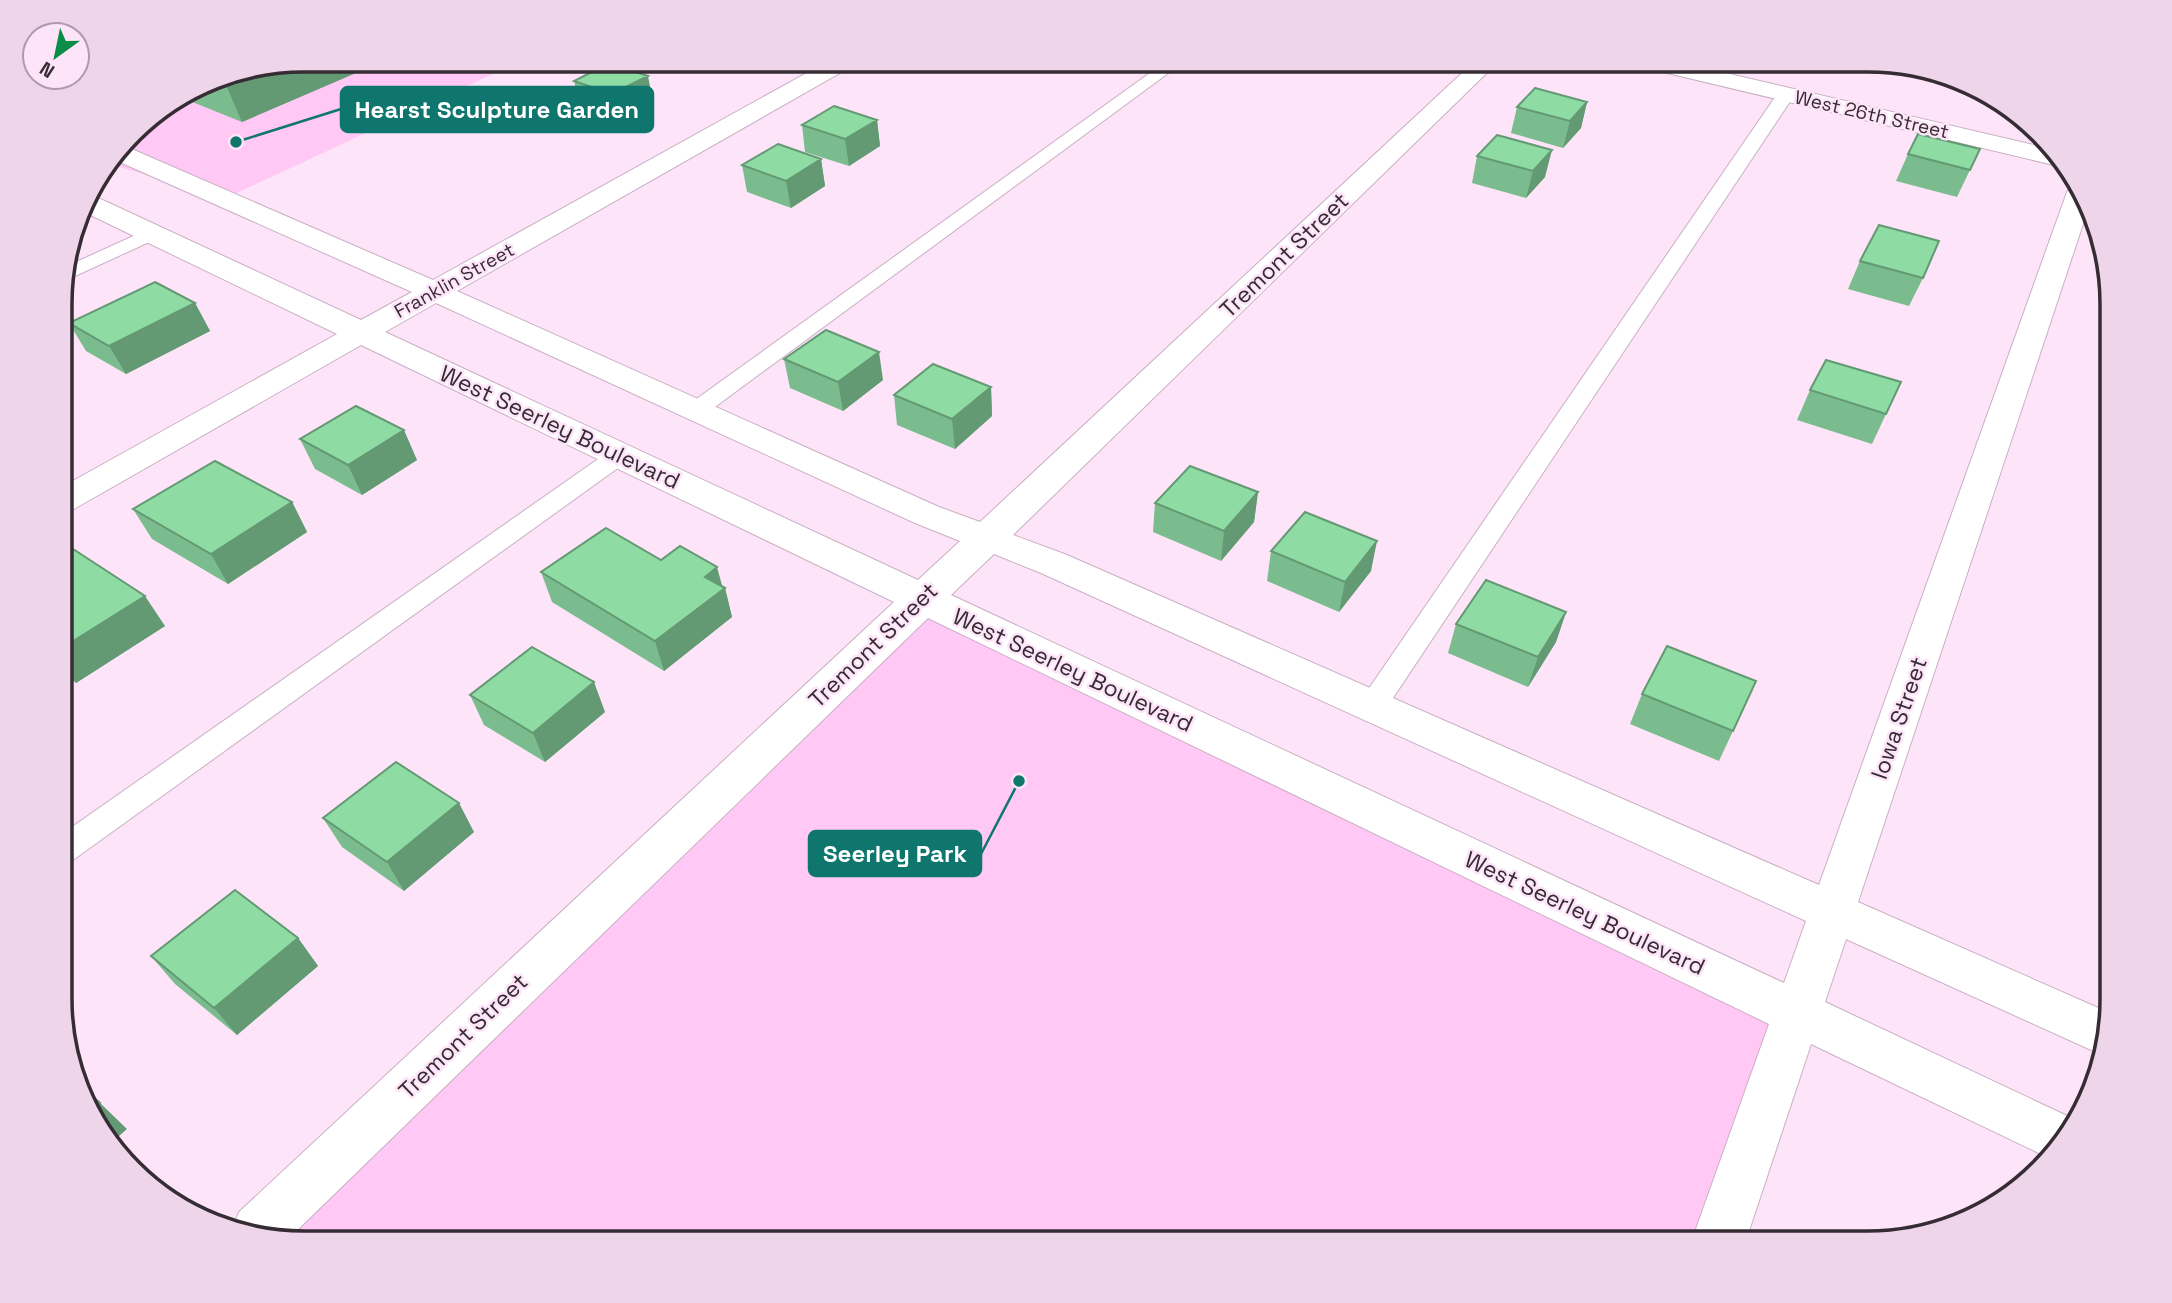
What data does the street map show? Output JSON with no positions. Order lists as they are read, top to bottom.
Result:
{
  "streets": {
    "street": [
      "West 26th Street",
      "Tremont Street",
      "Franklin Street",
      "West Seerley Boulevard",
      "Iowa Street"
    ]
  },
  "crossings": [
    ["Tremont Street", "West Seerley Boulevard"],
    ["Franklin Street", "West Seerley Boulevard"],
    ["West Seerley Boulevard", "Iowa Street"]
  ],
  "places": ["Hearst Sculpture Garden", "Seerley Park"],
  "north": "bottom left"
}
